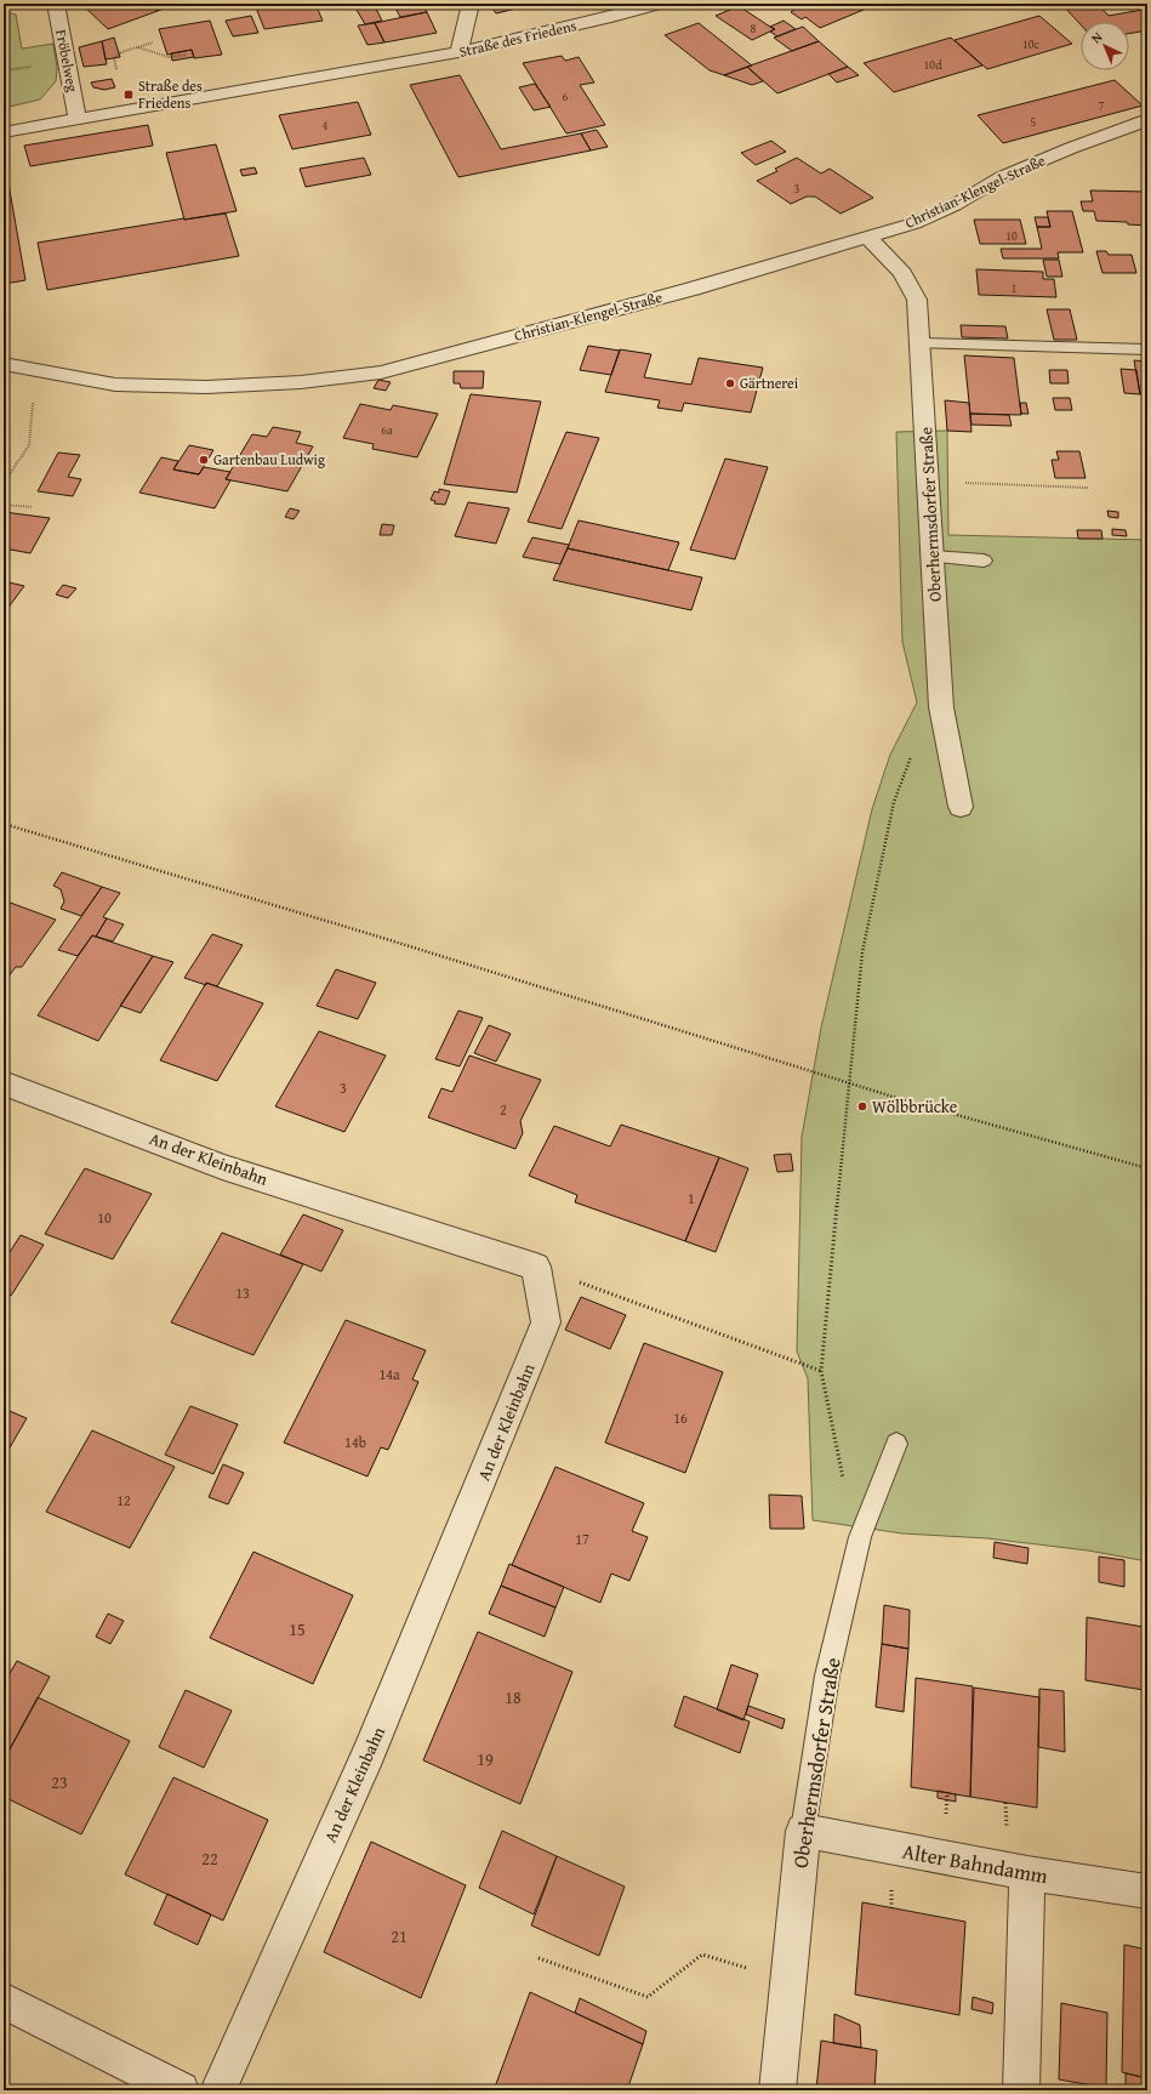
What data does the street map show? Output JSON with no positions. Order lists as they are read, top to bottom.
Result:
{
  "streets": {
    "street": [
      "Straße des Friedens",
      "Fröbelweg",
      "Christian-Klengel-Straße",
      "Oberhermsdorfer Straße",
      "An der Kleinbahn",
      "Alter Bahndamm"
    ]
  },
  "crossings": [
    ["Straße des Friedens", "Fröbelweg"],
    ["Christian-Klengel-Straße", "Oberhermsdorfer Straße"],
    ["Oberhermsdorfer Straße", "Alter Bahndamm"]
  ],
  "places": {
    "transit": ["Straße des Friedens"],
    "other": ["Gärtnerei", "Gartenbau Ludwig", "Wölbbrücke"]
  },
  "house_numbers": [
    "8",
    "10c",
    "10d",
    "6",
    "7",
    "5",
    "4",
    "3",
    "10",
    "1",
    "6a",
    "3",
    "2",
    "1",
    "10",
    "13",
    "14a",
    "16",
    "14b",
    "12",
    "17",
    "15",
    "18",
    "19",
    "23",
    "22",
    "21"
  ],
  "north": "top left"
}
